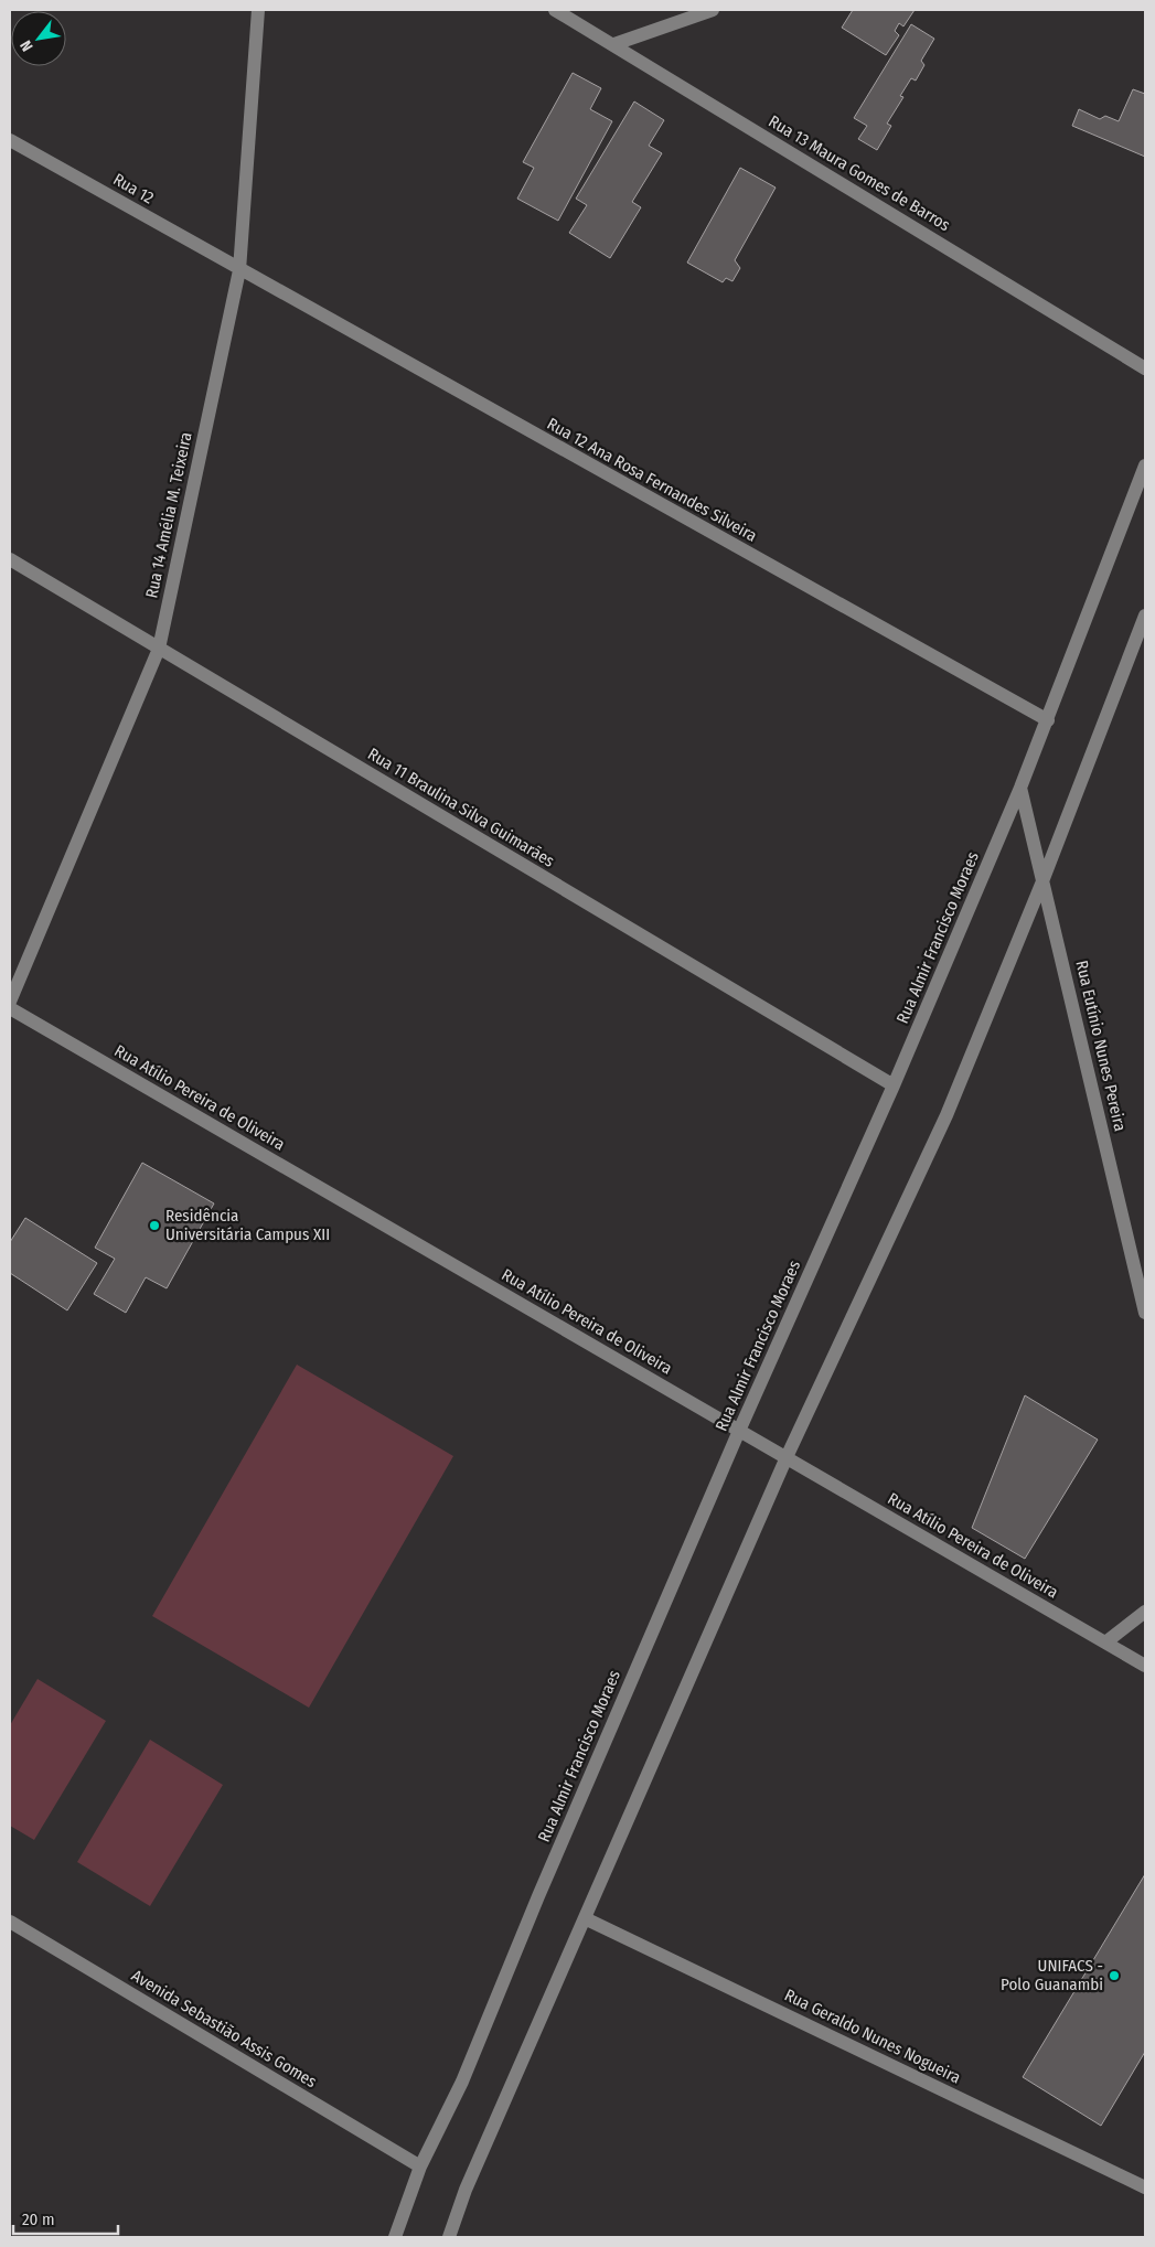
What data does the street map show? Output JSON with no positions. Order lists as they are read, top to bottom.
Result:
{
  "streets": {
    "street": [
      "Rua 13 Maura Gomes de Barros",
      "Rua 12",
      "Rua 12 Ana Rosa Fernandes Silveira",
      "Rua 14 Amélia M. Teixeira",
      "Rua 11 Braulina Silva Guimarães",
      "Rua Almir Francisco Moraes",
      "Rua Eutínio Nunes Pereira",
      "Rua Atílio Pereira de Oliveira",
      "Avenida Sebastião Assis Gomes",
      "Rua Geraldo Nunes Nogueira"
    ]
  },
  "crossings": [
    ["Rua 12", "Rua 12 Ana Rosa Fernandes Silveira"],
    ["Rua 12", "Rua 14 Amélia M. Teixeira"],
    ["Rua 12 Ana Rosa Fernandes Silveira", "Rua 14 Amélia M. Teixeira"],
    ["Rua 12 Ana Rosa Fernandes Silveira", "Rua Almir Francisco Moraes"],
    ["Rua 14 Amélia M. Teixeira", "Rua 11 Braulina Silva Guimarães"],
    ["Rua 11 Braulina Silva Guimarães", "Rua Almir Francisco Moraes"],
    ["Rua Almir Francisco Moraes", "Rua Eutínio Nunes Pereira"],
    ["Rua Almir Francisco Moraes", "Rua Atílio Pereira de Oliveira"],
    ["Rua Almir Francisco Moraes", "Avenida Sebastião Assis Gomes"]
  ],
  "places": ["Residência Universitária Campus XII", "UNIFACS - Polo Guanambi"],
  "scale_bar": "20 m",
  "north": "bottom left"
}
